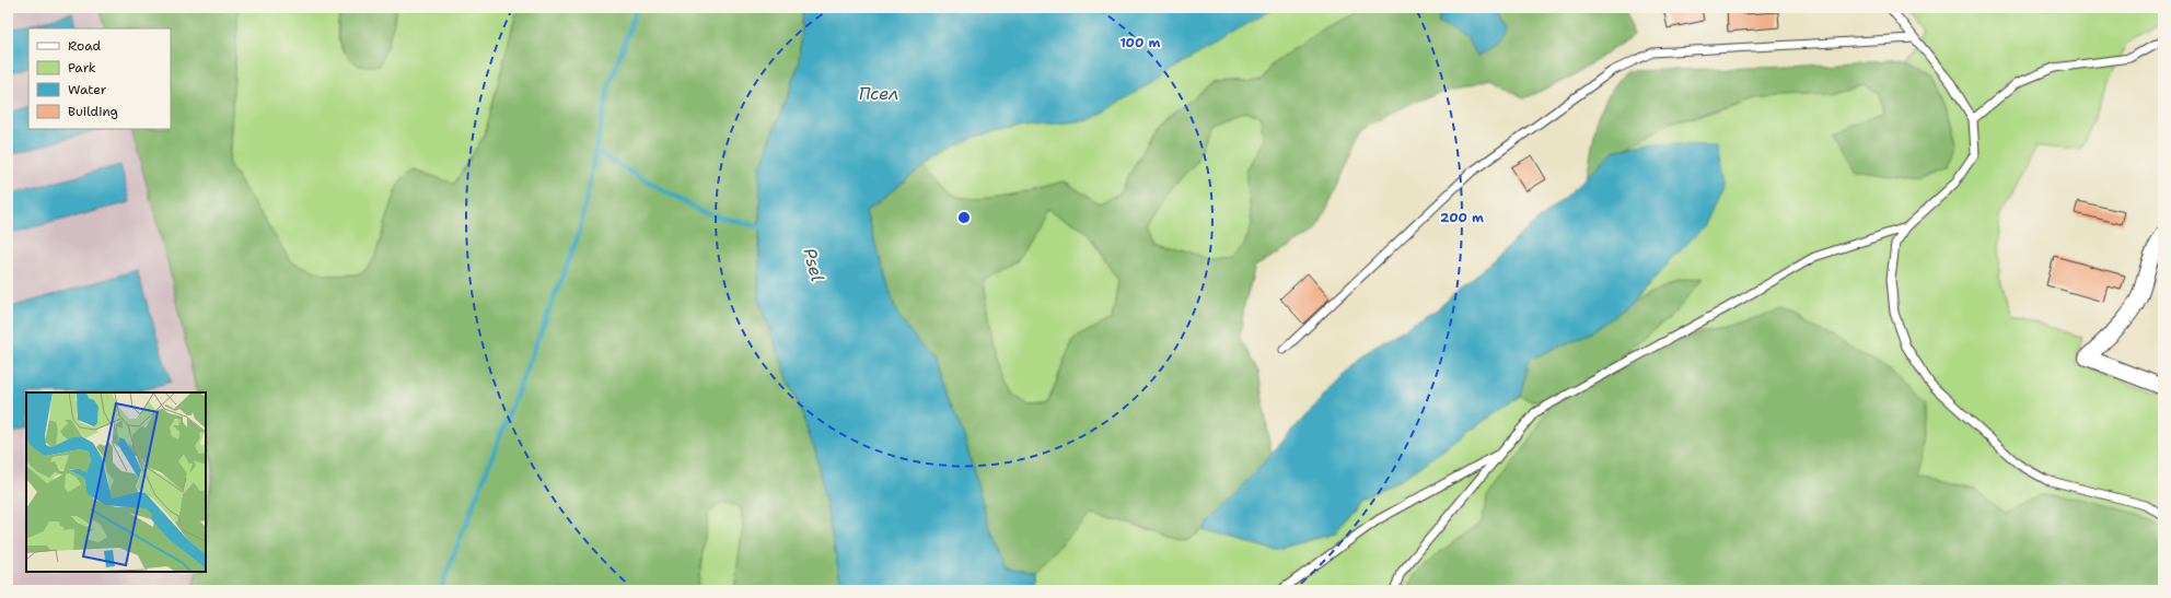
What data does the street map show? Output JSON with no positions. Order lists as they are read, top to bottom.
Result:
{
  "water": ["Псел", "Psel"],
  "legend": [
    "Road",
    "Park",
    "Water",
    "Building"
  ],
  "rings": ["100 m", "200 m"]
}
